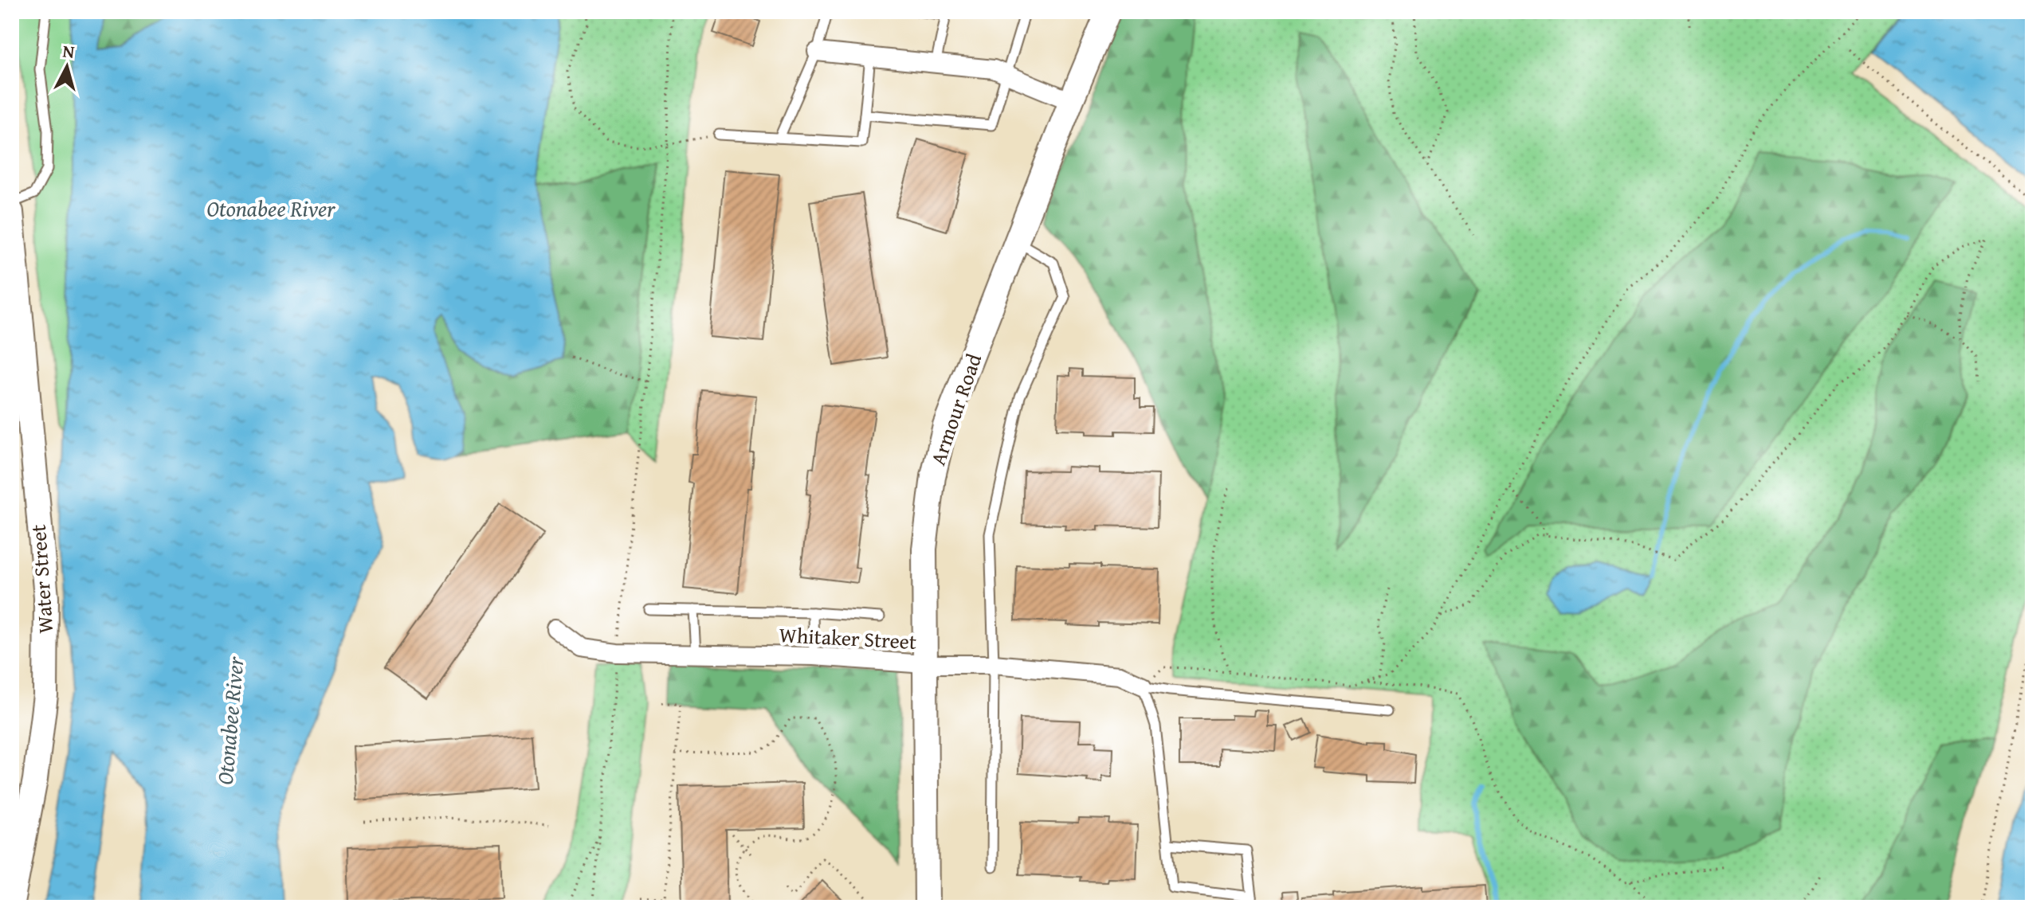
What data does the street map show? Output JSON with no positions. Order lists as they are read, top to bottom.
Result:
{
  "streets": {
    "main road": ["Armour Road", "Water Street"],
    "street": ["Whitaker Street"]
  },
  "crossings": [
    ["Armour Road", "Whitaker Street"]
  ],
  "water": ["Otonabee River"],
  "north": "top"
}
